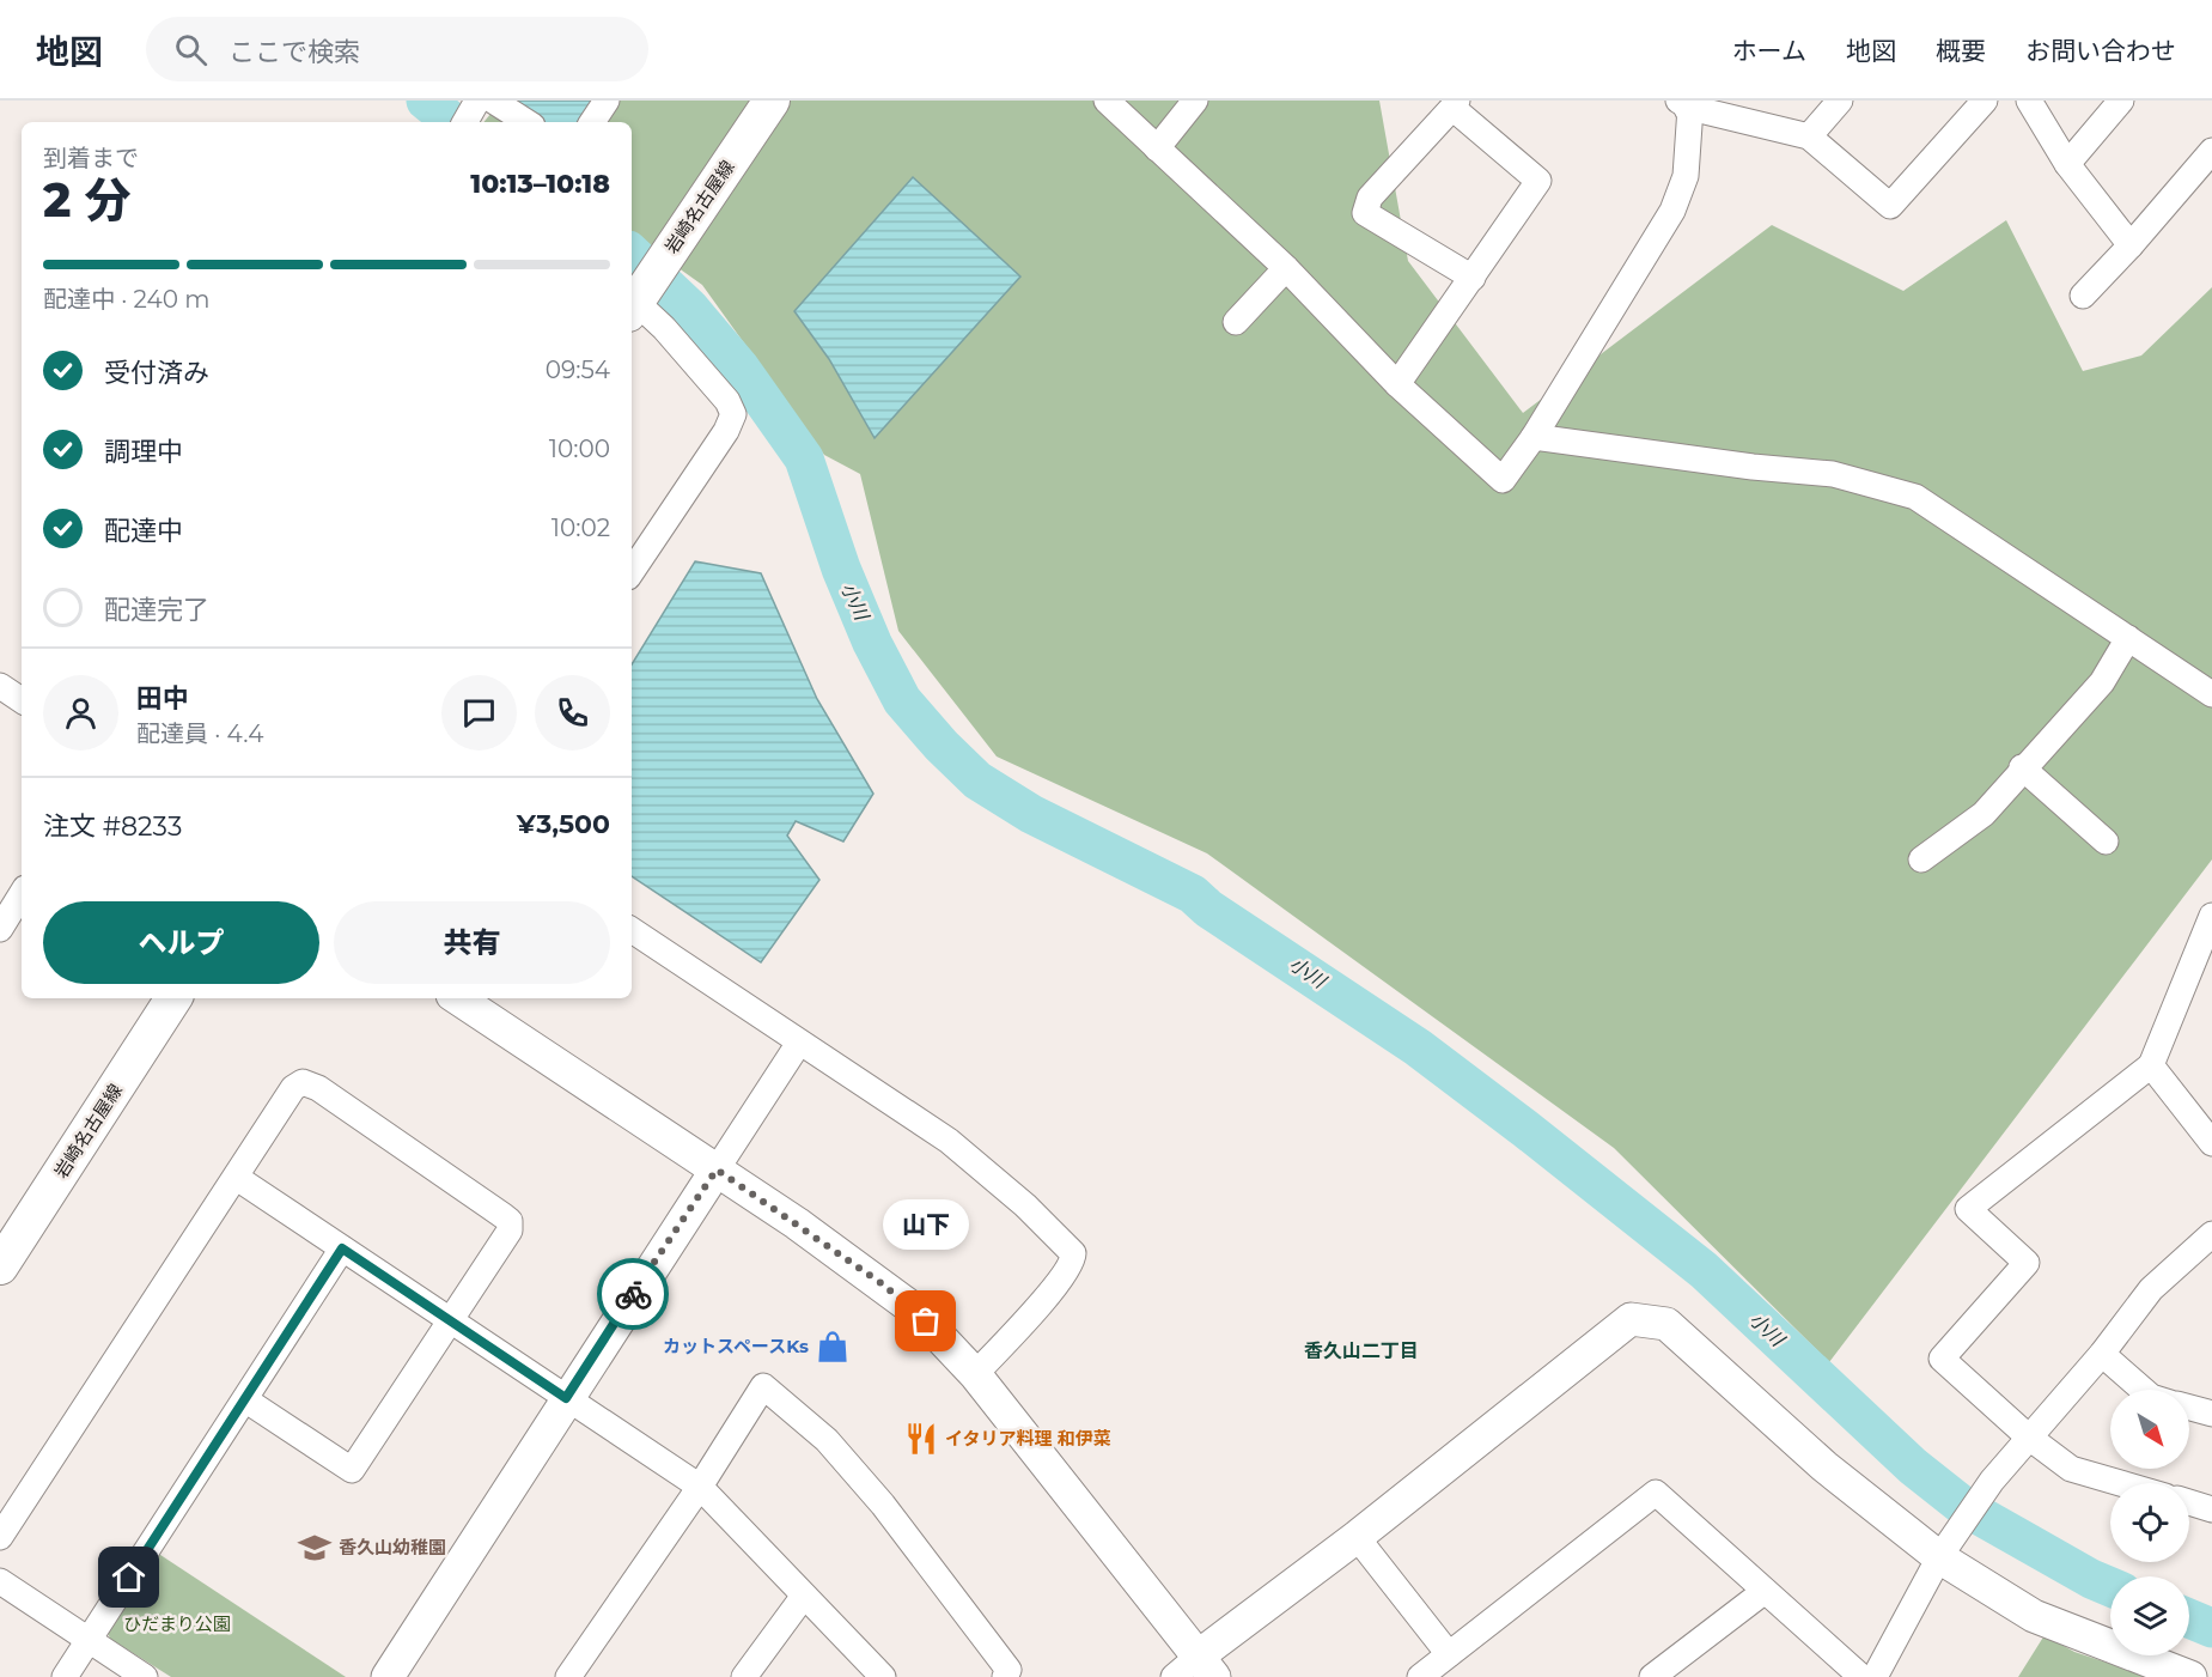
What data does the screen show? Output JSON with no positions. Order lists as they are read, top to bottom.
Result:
{
  "streets": {
    "main road": ["岩崎名古屋線"]
  },
  "districts": ["香久山二丁目"],
  "water": ["小川"],
  "parks": ["ひだまり公園"],
  "places": {
    "other": ["山下"],
    "shop": ["カットスペースKs"],
    "restaurant": ["イタリア料理 和伊菜"],
    "school or university": ["香久山幼稚園"]
  },
  "north": "bottom right",
  "page": {
    "header": "地図",
    "search": "ここで検索",
    "nav": [
      "ホーム",
      "地図",
      "概要",
      "お問い合わせ"
    ],
    "heading": ["2 分", "到着まで", "10:13–10:18"],
    "panel": [
      "田中",
      "配達員 · 4.4",
      "注文 #8233",
      "¥3,500"
    ],
    "bar": "配達中 · 240 m",
    "list": [
      ["受付済み", "09:54"],
      ["調理中", "10:00"],
      ["配達中", "10:02"],
      "配達完了"
    ],
    "buttons": ["ヘルプ", "共有"],
    "bubble": "山下"
  }
}
